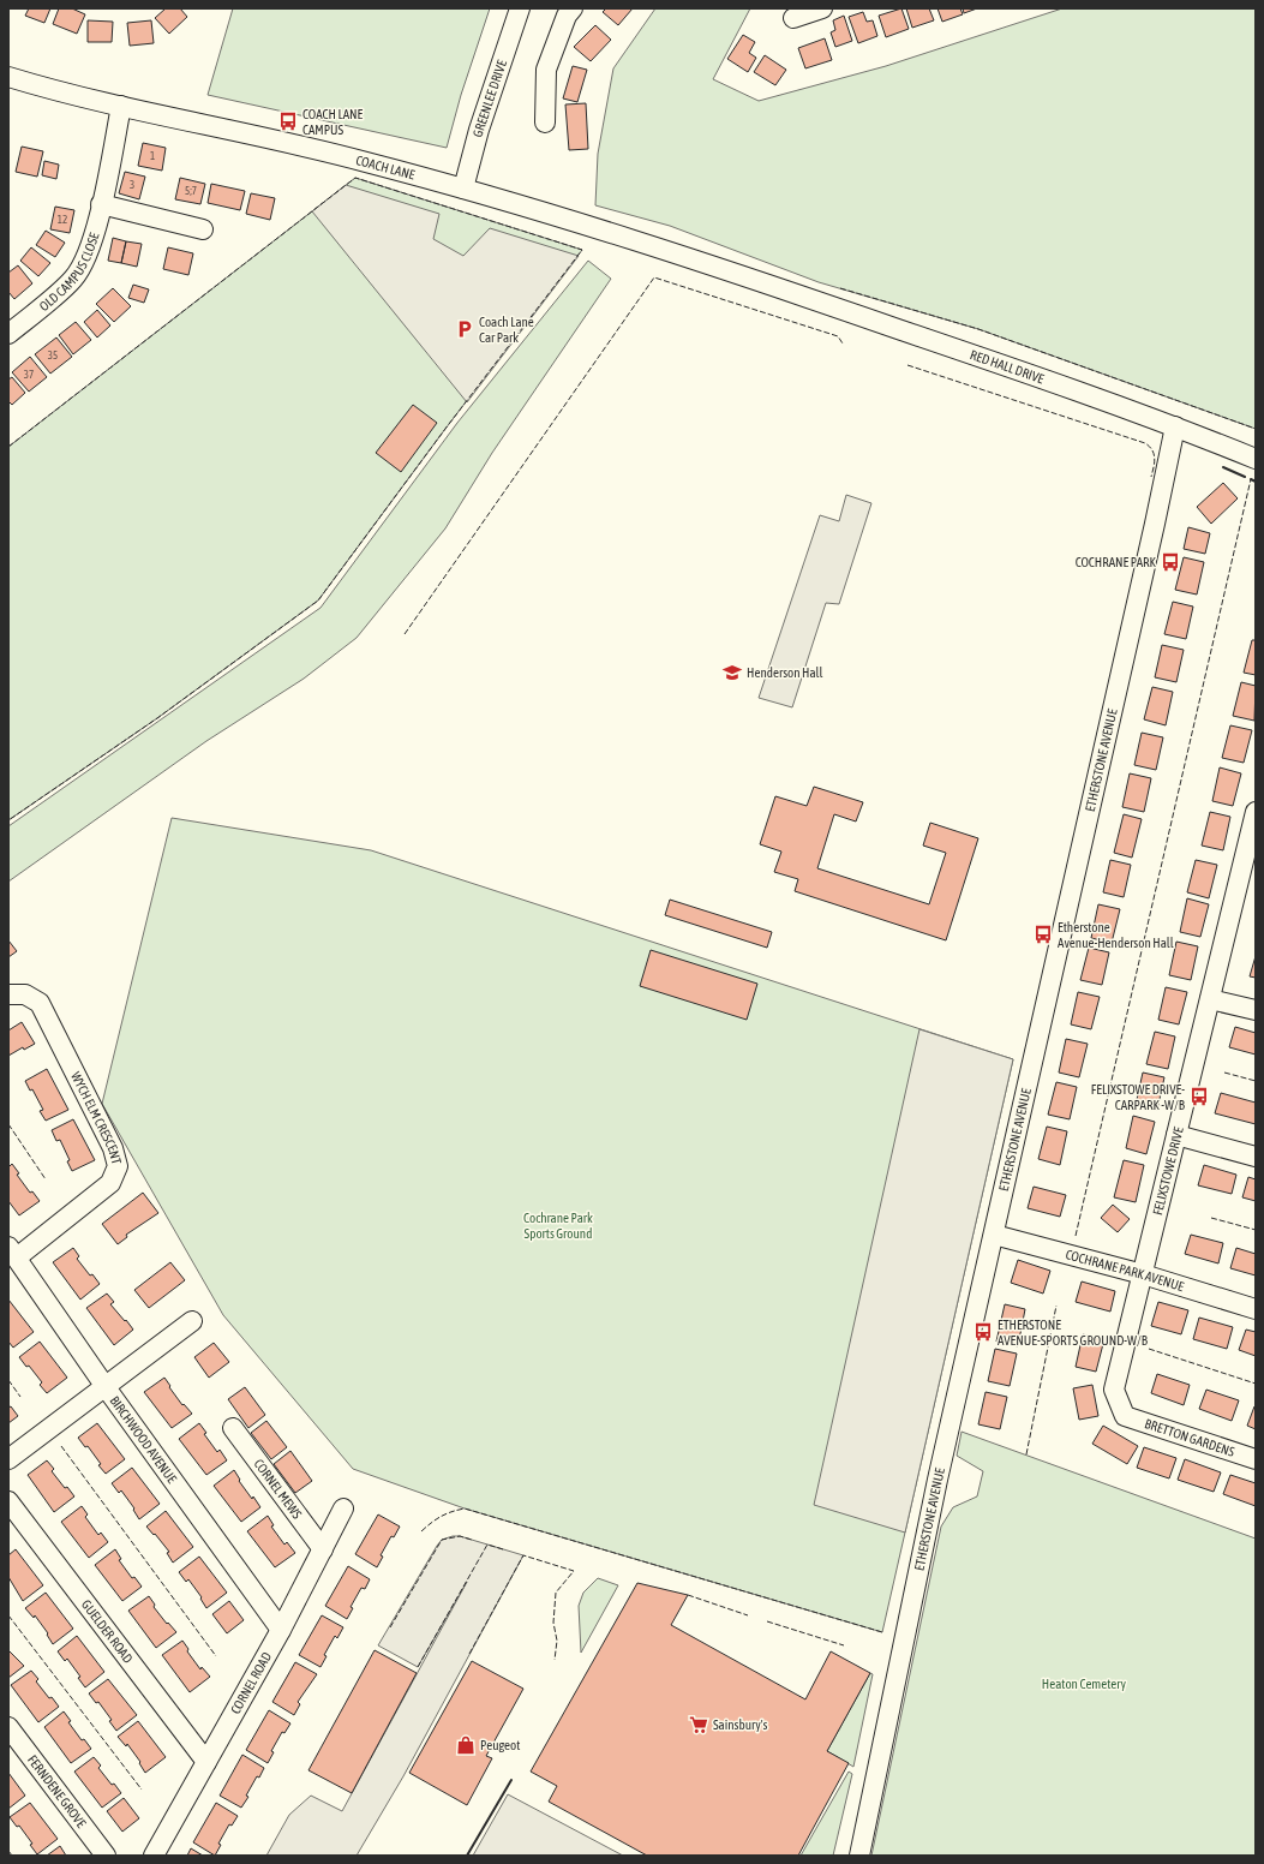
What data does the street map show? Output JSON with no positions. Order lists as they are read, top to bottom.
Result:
{
  "streets": {
    "street": [
      "GREENLEE DRIVE",
      "COACH LANE",
      "OLD CAMPUS CLOSE",
      "RED HALL DRIVE",
      "ETHERSTONE AVENUE",
      "WYCH ELM CRESCENT",
      "FELIXSTOWE DRIVE",
      "COCHRANE PARK AVENUE",
      "BRETTON GARDENS",
      "BIRCHWOOD AVENUE",
      "CORNEL MEWS",
      "GUELDER ROAD",
      "CORNEL ROAD",
      "FERNDENE GROVE"
    ]
  },
  "crossings": [
    ["GREENLEE DRIVE", "COACH LANE"],
    ["COACH LANE", "OLD CAMPUS CLOSE"],
    ["COACH LANE", "RED HALL DRIVE"],
    ["RED HALL DRIVE", "ETHERSTONE AVENUE"],
    ["ETHERSTONE AVENUE", "COCHRANE PARK AVENUE"],
    ["WYCH ELM CRESCENT", "BIRCHWOOD AVENUE"],
    ["FELIXSTOWE DRIVE", "COCHRANE PARK AVENUE"],
    ["FELIXSTOWE DRIVE", "BRETTON GARDENS"],
    ["BIRCHWOOD AVENUE", "CORNEL ROAD"],
    ["CORNEL MEWS", "CORNEL ROAD"],
    ["GUELDER ROAD", "CORNEL ROAD"]
  ],
  "parks": ["Cochrane Park Sports Ground", "Heaton Cemetery"],
  "places": {
    "bus stop": [
      "COACH LANE CAMPUS",
      "COCHRANE PARK",
      "Etherstone Avenue-Henderson Hall",
      "FELIXSTOWE DRIVE- CARPARK -W/B",
      "ETHERSTONE AVENUE-SPORTS GROUND-W/B"
    ],
    "parking": ["Coach Lane Car Park"],
    "school or university": ["Henderson Hall"],
    "supermarket": ["Sainsbury's"],
    "shop": ["Peugeot"]
  },
  "house_numbers": [
    "1",
    "3",
    "5;7",
    "12",
    "35",
    "37"
  ]
}
